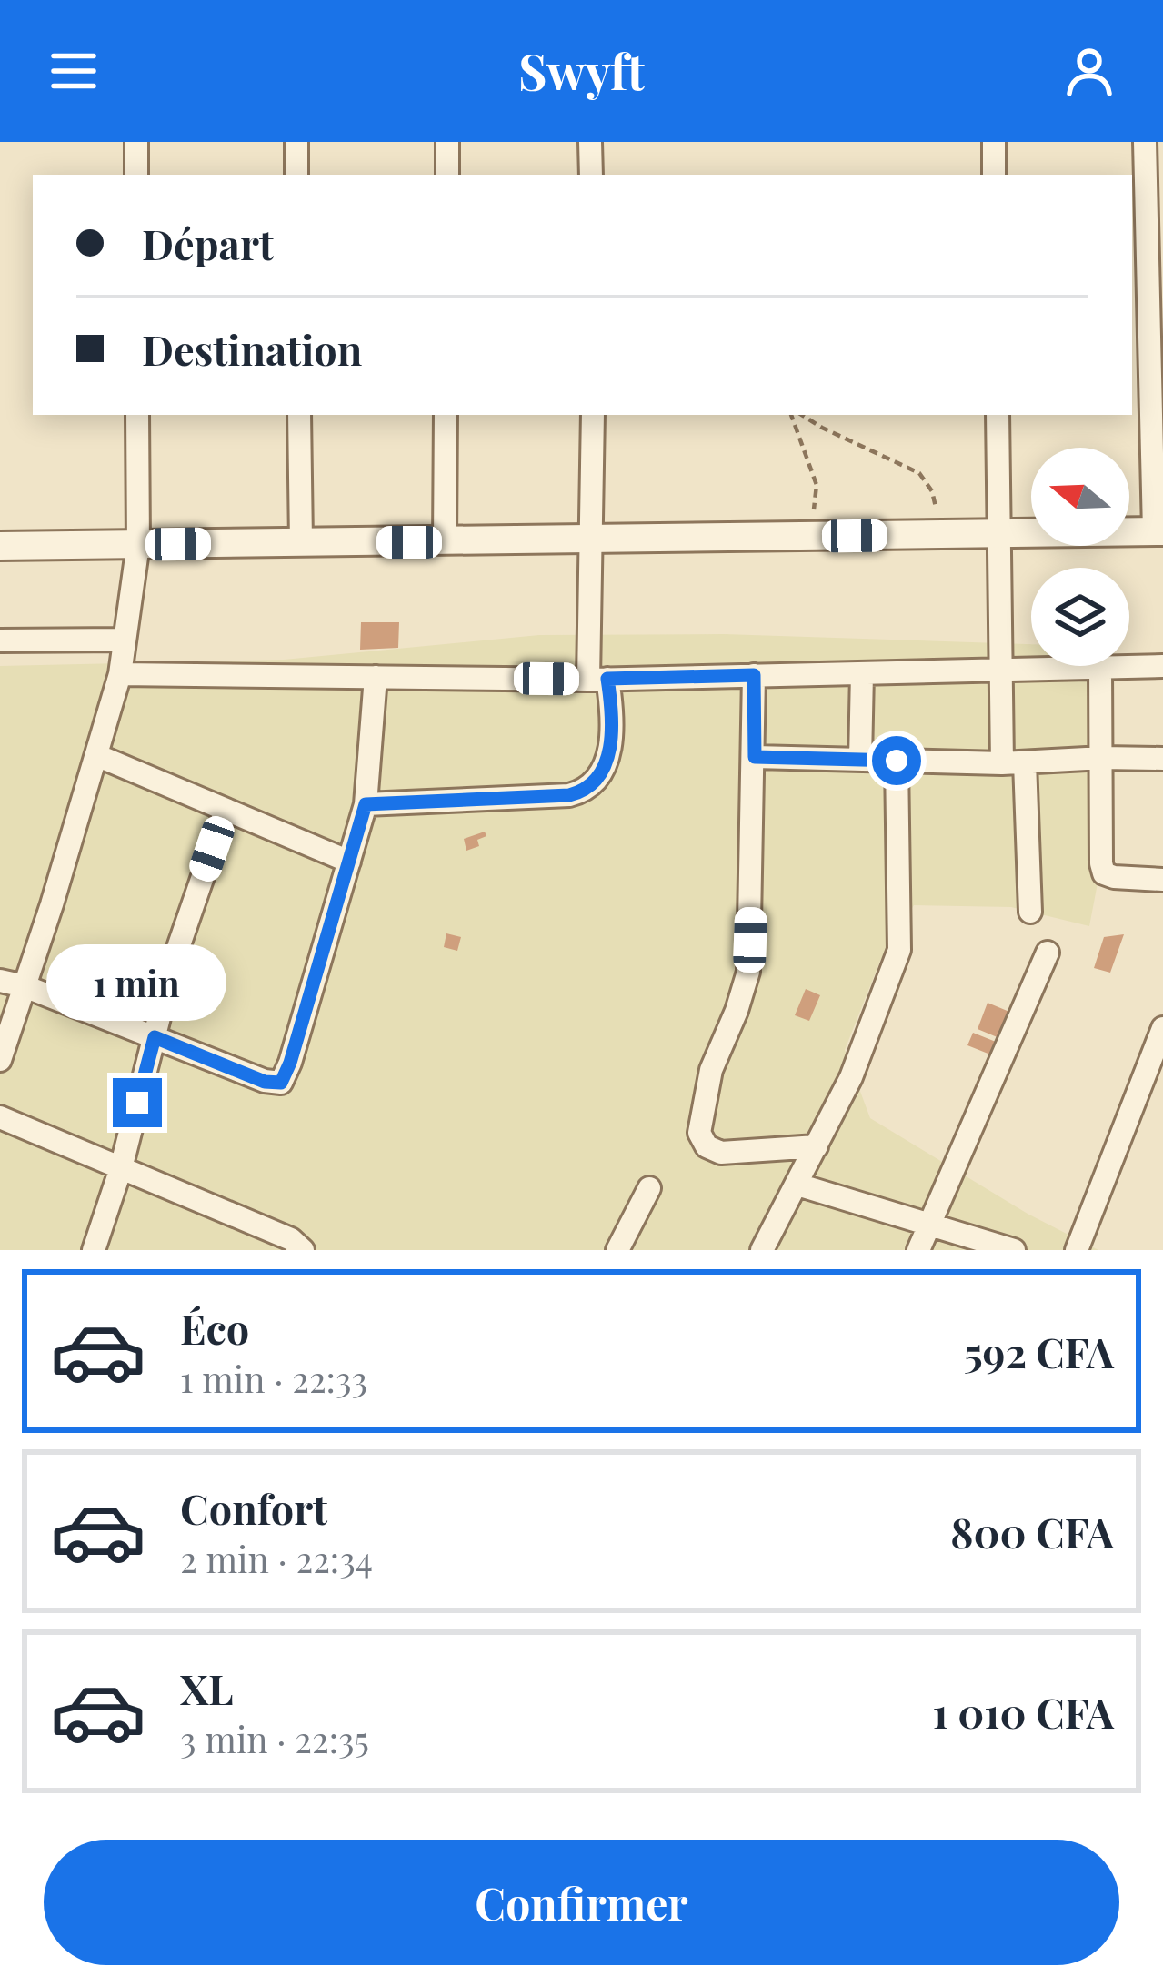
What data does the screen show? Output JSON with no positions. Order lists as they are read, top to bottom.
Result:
{
  "north": "left",
  "page": {
    "header": "Swyft",
    "banner": ["Départ", "Destination"],
    "bubble": "1 min",
    "list": [
      {
        "name": "Éco",
        "note": "1 min · 22:33",
        "value": "592 CFA"
      },
      {
        "name": "Confort",
        "note": "2 min · 22:34",
        "value": "800 CFA"
      },
      {
        "name": "XL",
        "note": "3 min · 22:35",
        "value": "1 010 CFA"
      }
    ],
    "buttons": "Confirmer"
  }
}
